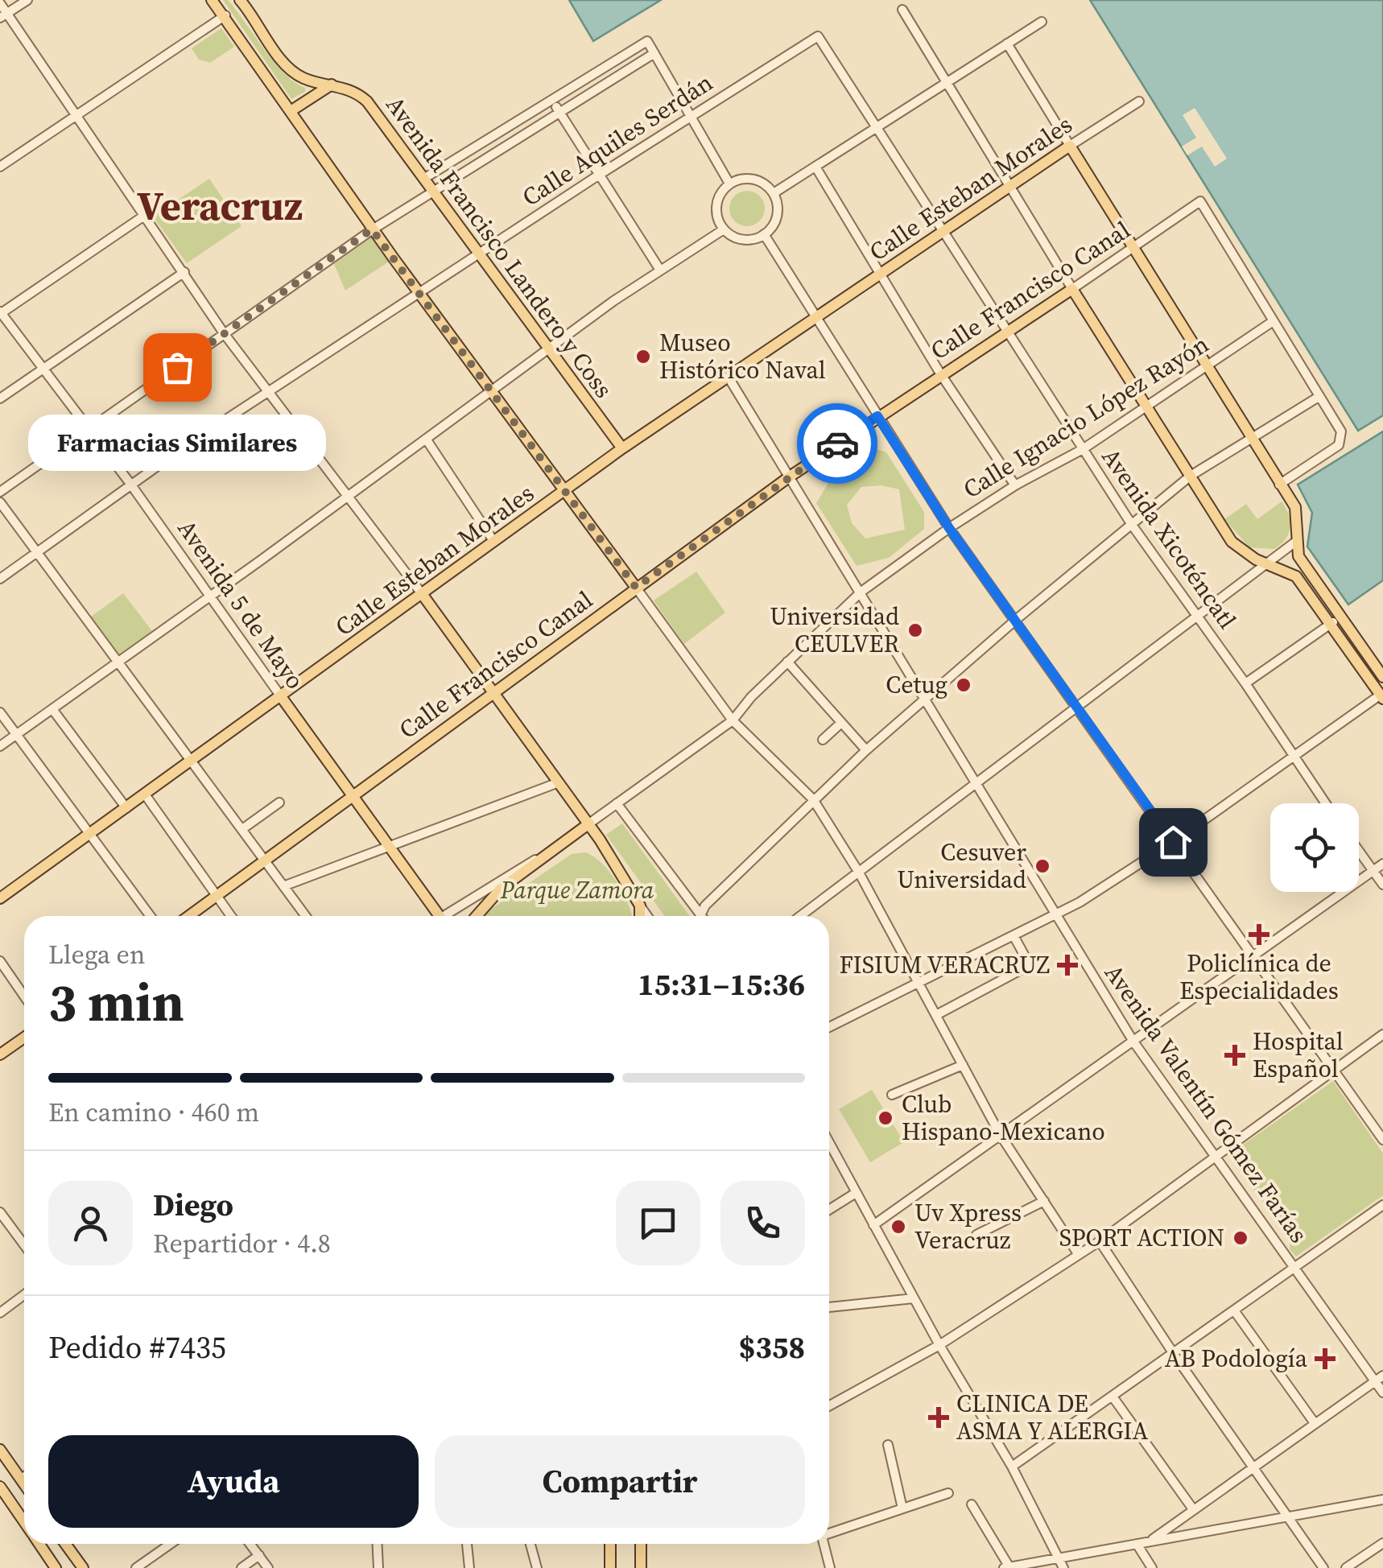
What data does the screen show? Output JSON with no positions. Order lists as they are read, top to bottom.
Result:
{
  "streets": {
    "main road": [
      "Calle Esteban Morales",
      "Avenida Francisco Landero y Coss",
      "Calle Francisco Canal",
      "Calle Ignacio López Rayón",
      "Avenida 5 de Mayo"
    ],
    "street": ["Calle Aquiles Serdán", "Avenida Xicoténcatl", "Avenida Valentín Gómez Farías"]
  },
  "crossings": [
    ["Calle Aquiles Serdán", "Avenida Francisco Landero y Coss"],
    ["Calle Aquiles Serdán", "Avenida Xicoténcatl"],
    ["Calle Aquiles Serdán", "Avenida 5 de Mayo"],
    ["Calle Esteban Morales", "Avenida Francisco Landero y Coss"],
    ["Calle Esteban Morales", "Avenida Xicoténcatl"],
    ["Calle Esteban Morales", "Avenida 5 de Mayo"],
    ["Calle Esteban Morales", "Avenida Valentín Gómez Farías"],
    ["Calle Francisco Canal", "Calle Ignacio López Rayón"],
    ["Calle Francisco Canal", "Avenida Xicoténcatl"],
    ["Calle Francisco Canal", "Avenida 5 de Mayo"],
    ["Calle Francisco Canal", "Avenida Valentín Gómez Farías"],
    ["Calle Ignacio López Rayón", "Avenida Xicoténcatl"],
    ["Calle Ignacio López Rayón", "Avenida Valentín Gómez Farías"]
  ],
  "districts": ["Veracruz"],
  "parks": ["Parque Zamora"],
  "places": {
    "other": [
      "Museo Histórico Naval",
      "Farmacias Similares",
      "Universidad CEULVER",
      "Cetug",
      "Cesuver Universidad",
      "Club Hispano-Mexicano",
      "Uv Xpress Veracruz",
      "SPORT ACTION"
    ],
    "health": [
      "Policlínica de Especialidades",
      "FISIUM VERACRUZ",
      "Hospital Español",
      "AB Podología",
      "CLINICA DE ASMA Y ALERGIA"
    ]
  },
  "page": {
    "bubble": "Farmacias Similares",
    "heading": ["3 min", "Llega en", "15:31–15:36"],
    "panel": [
      "Diego",
      "Repartidor · 4.8",
      "Pedido #7435",
      "$358"
    ],
    "bar": "En camino · 460 m",
    "buttons": ["Ayuda", "Compartir"]
  }
}
